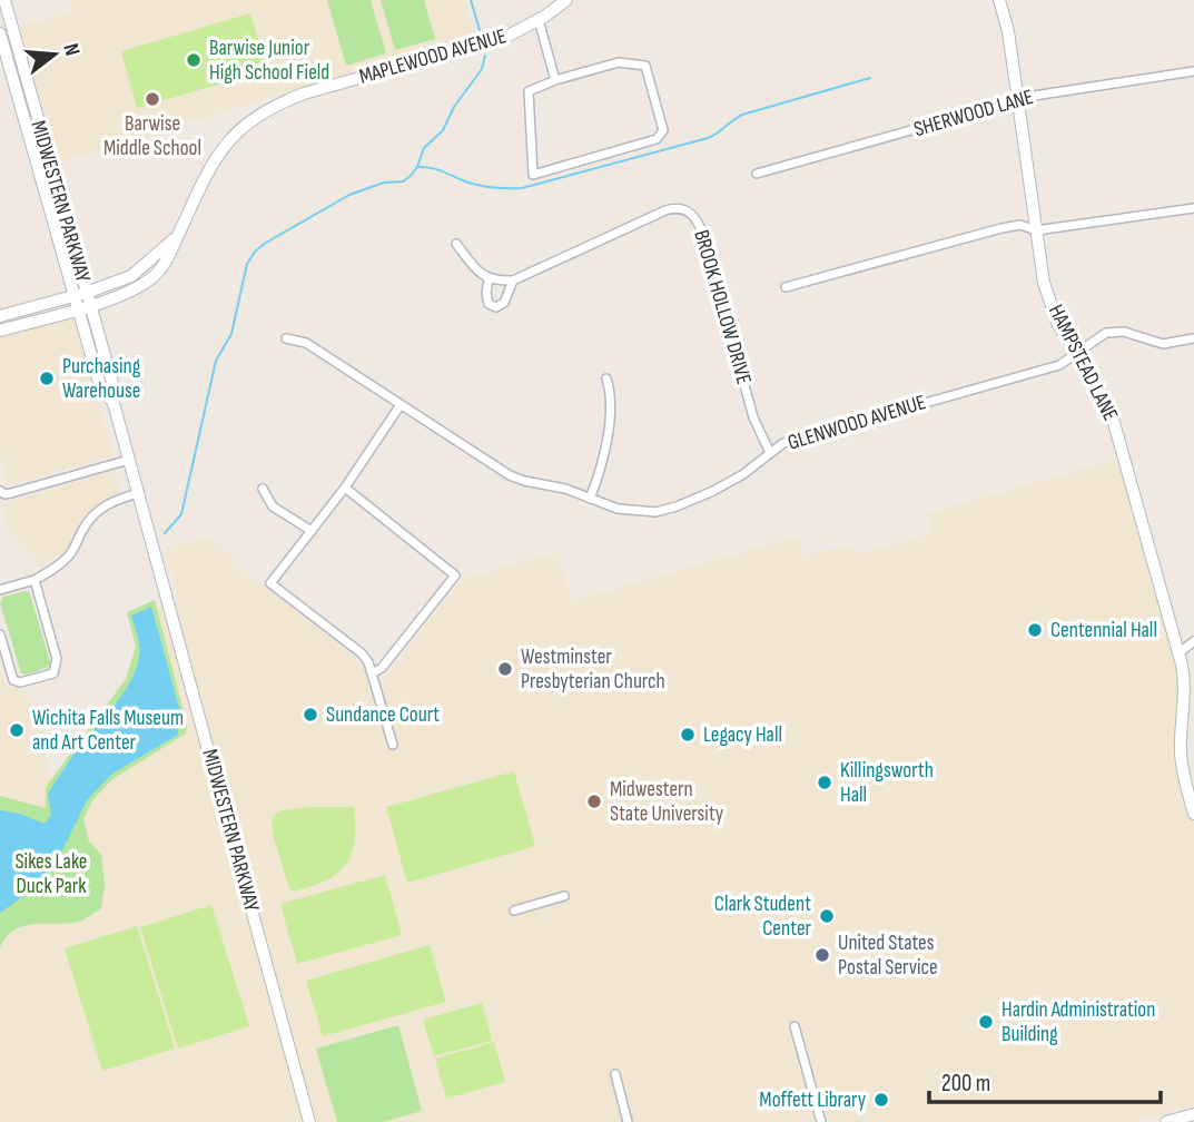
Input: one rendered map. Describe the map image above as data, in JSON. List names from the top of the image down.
{
  "streets": {
    "street": [
      "MAPLEWOOD AVENUE",
      "SHERWOOD LANE",
      "MIDWESTERN PARKWAY",
      "BROOK HOLLOW DRIVE",
      "HAMPSTEAD LANE",
      "GLENWOOD AVENUE"
    ]
  },
  "crossings": [
    ["MAPLEWOOD AVENUE", "MIDWESTERN PARKWAY"],
    ["SHERWOOD LANE", "HAMPSTEAD LANE"],
    ["BROOK HOLLOW DRIVE", "GLENWOOD AVENUE"],
    ["HAMPSTEAD LANE", "GLENWOOD AVENUE"]
  ],
  "parks": ["Sikes Lake Duck Park"],
  "places": [
    "Barwise Junior High School Field",
    "Barwise Middle School",
    "Purchasing Warehouse",
    "Centennial Hall",
    "Westminster Presbyterian Church",
    "Sundance Court",
    "Wichita Falls Museum and Art Center",
    "Legacy Hall",
    "Killingsworth Hall",
    "Midwestern State University",
    "Clark Student Center",
    "United States Postal Service",
    "Hardin Administration Building",
    "Moffett Library"
  ],
  "scale_bar": "200 m",
  "north": "right"
}
